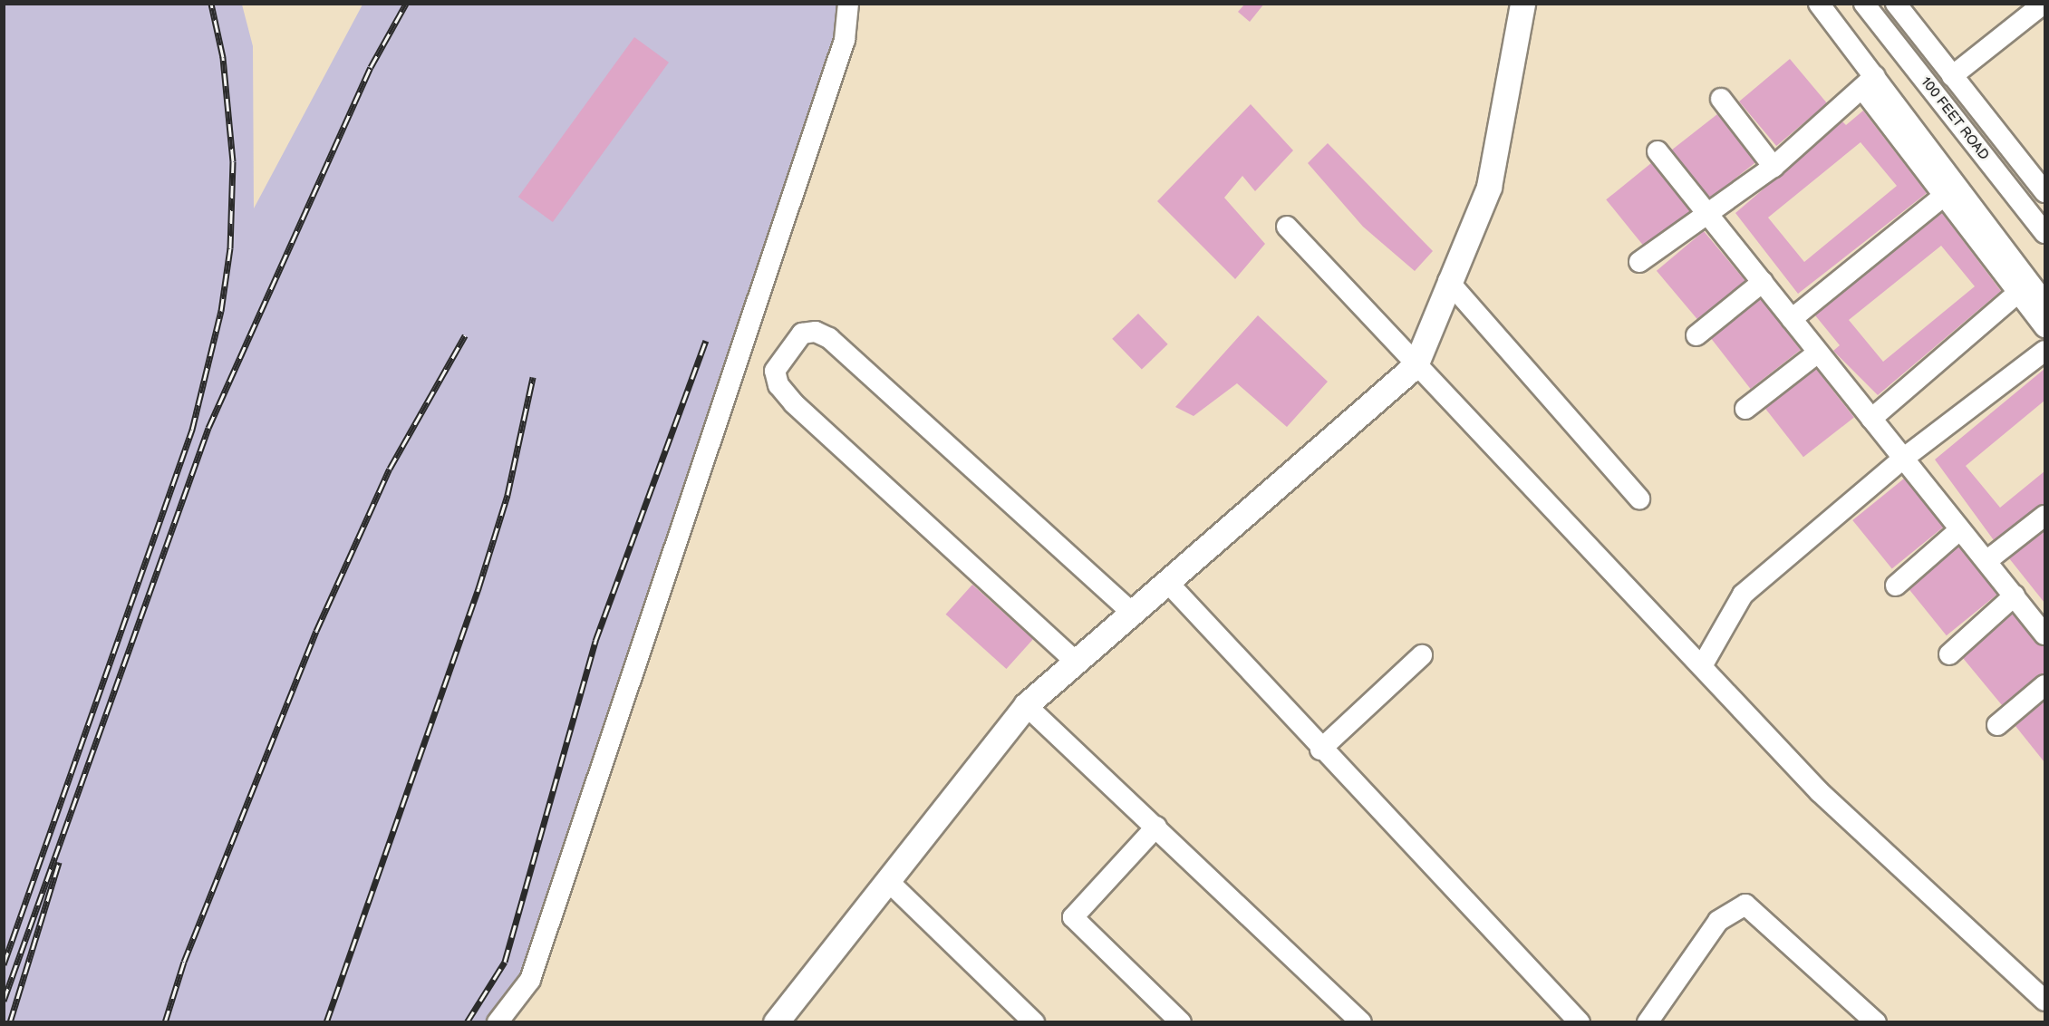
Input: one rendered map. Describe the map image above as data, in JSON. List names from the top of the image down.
{
  "streets": {
    "street": ["100 FEET ROAD"]
  }
}
